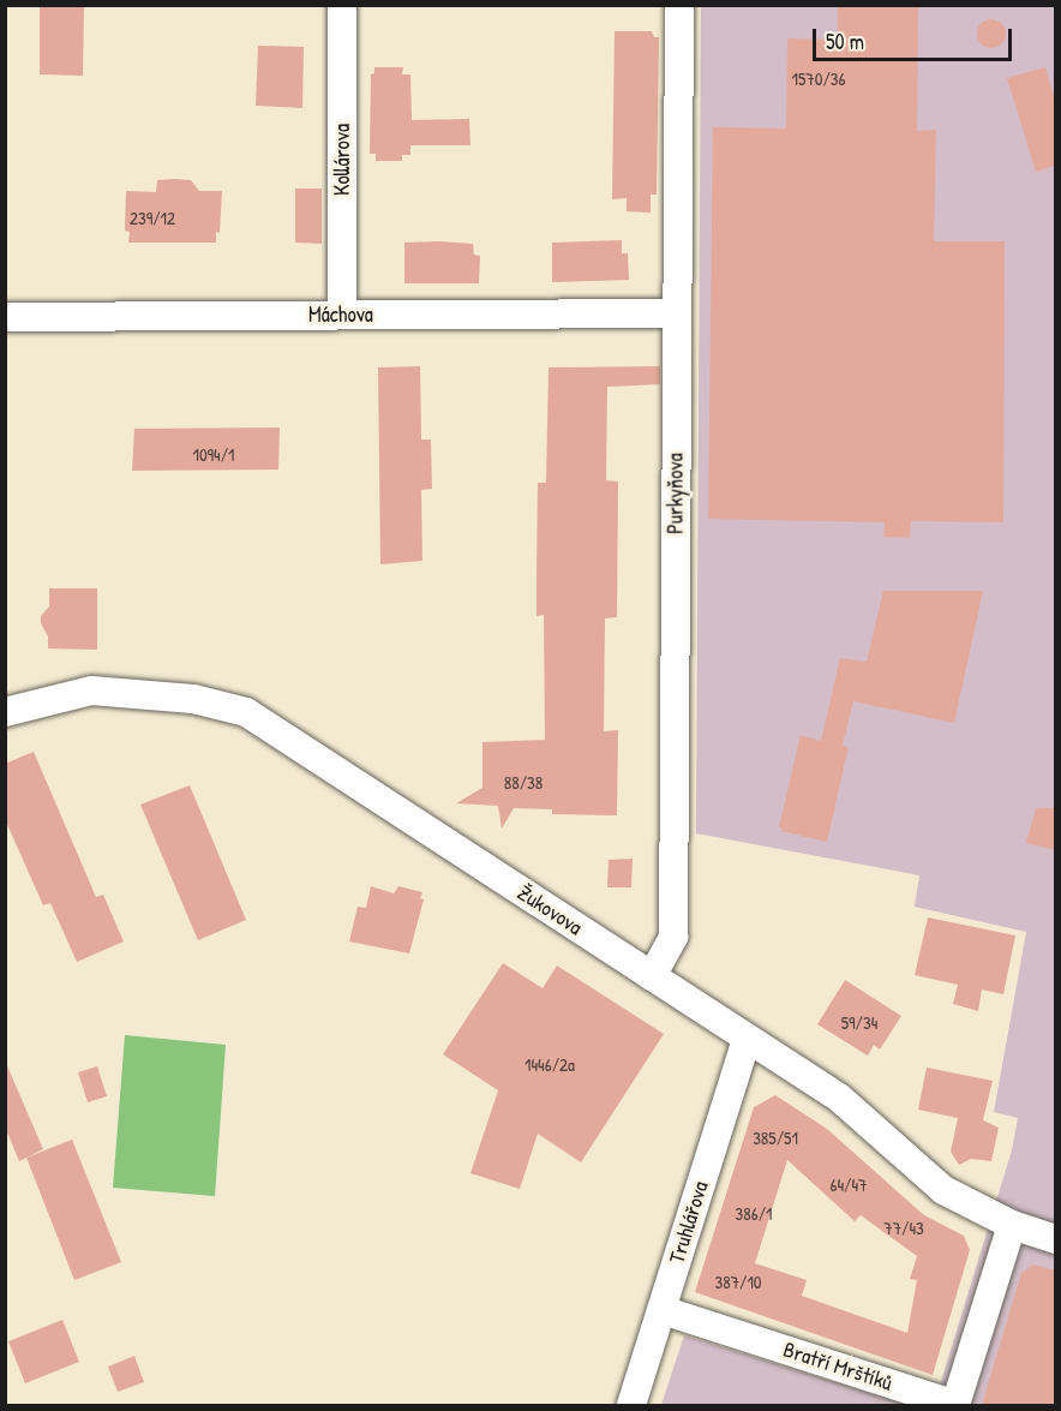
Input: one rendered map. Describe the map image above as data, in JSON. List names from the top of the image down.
{
  "streets": {
    "street": [
      "Kollárova",
      "Máchova",
      "Purkyňova",
      "Žukovova",
      "Truhlářova",
      "Bratří Mrštíků"
    ]
  },
  "crossings": [
    ["Kollárova", "Máchova"],
    ["Máchova", "Purkyňova"],
    ["Purkyňova", "Žukovova"],
    ["Žukovova", "Truhlářova"],
    ["Žukovova", "Bratří Mrštíků"],
    ["Truhlářova", "Bratří Mrštíků"]
  ],
  "house_numbers": [
    "1570/36",
    "239/12",
    "1094/1",
    "88/38",
    "59/34",
    "1446/2a",
    "385/51",
    "64/47",
    "386/1",
    "77/43",
    "387/10"
  ],
  "scale_bar": "50 m"
}
